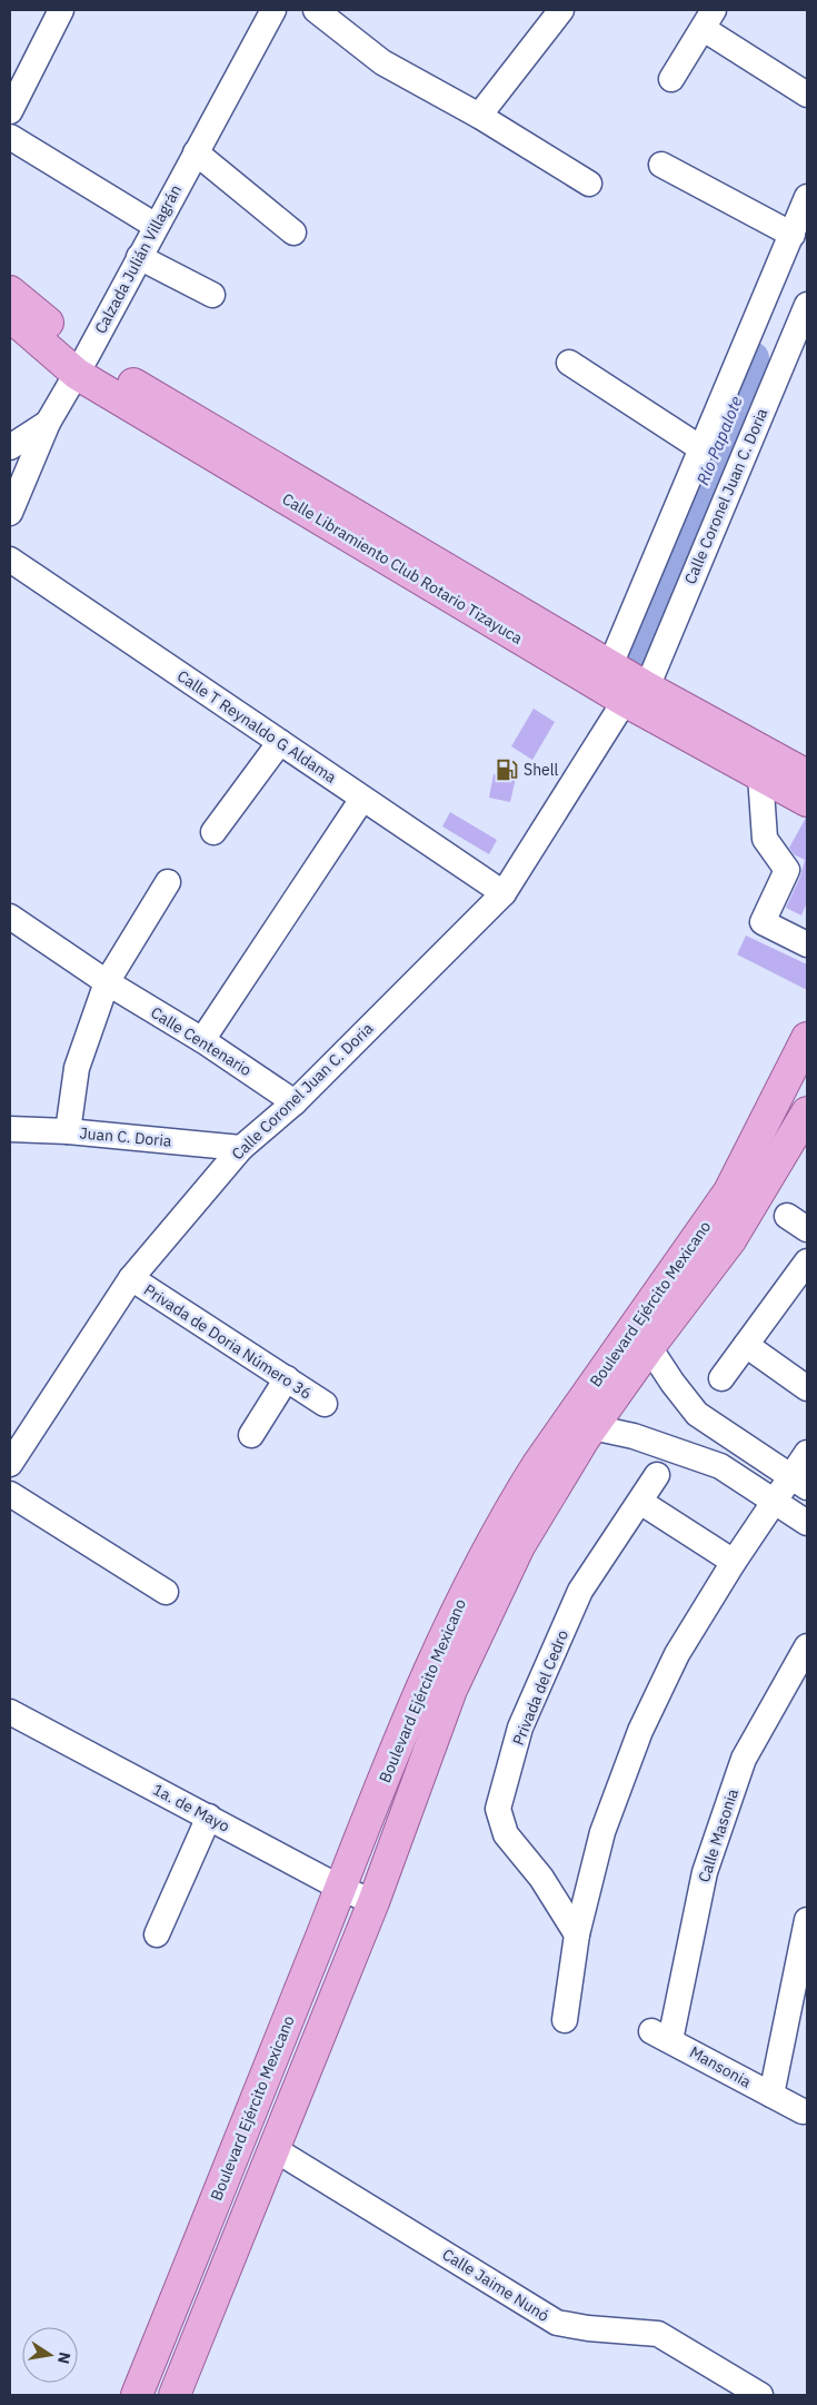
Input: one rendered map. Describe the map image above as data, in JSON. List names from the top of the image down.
{
  "streets": {
    "main road": ["Calle Libramiento Club Rotario Tizayuca", "Boulevard Ejército Mexicano"],
    "street": [
      "Calzada Julián Villagrán",
      "Calle Coronel Juan C. Doria",
      "Calle T Reynaldo G Aldama",
      "Calle Centenario",
      "Juan C. Doria",
      "Privada de Doria Número 36",
      "Privada del Cedro",
      "1a. de Mayo",
      "Calle Masonia",
      "Mansonia",
      "Calle Jaime Nunó"
    ]
  },
  "crossings": [
    ["Calzada Julián Villagrán", "Calle Libramiento Club Rotario Tizayuca"],
    ["Calle Coronel Juan C. Doria", "Calle Libramiento Club Rotario Tizayuca"],
    ["Calle Coronel Juan C. Doria", "Calle T Reynaldo G Aldama"],
    ["Calle Coronel Juan C. Doria", "Calle Centenario"],
    ["Calle Coronel Juan C. Doria", "Juan C. Doria"],
    ["Calle Coronel Juan C. Doria", "Privada de Doria Número 36"],
    ["Boulevard Ejército Mexicano", "1a. de Mayo"],
    ["Boulevard Ejército Mexicano", "Calle Jaime Nunó"],
    ["Calle Masonia", "Mansonia"]
  ],
  "water": ["Río Papalote"],
  "places": {
    "fuel station": ["Shell"]
  },
  "north": "right"
}
